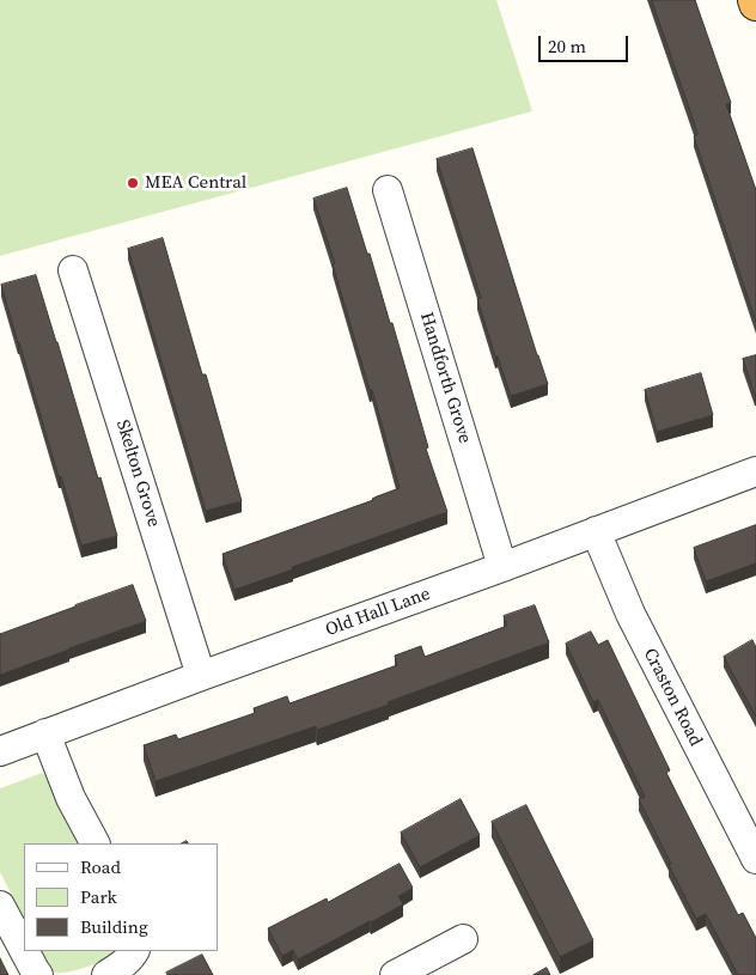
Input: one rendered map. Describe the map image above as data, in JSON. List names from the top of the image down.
{
  "streets": {
    "street": [
      "Handforth Grove",
      "Skelton Grove",
      "Old Hall Lane",
      "Craston Road"
    ]
  },
  "crossings": [
    ["Handforth Grove", "Old Hall Lane"],
    ["Skelton Grove", "Old Hall Lane"],
    ["Old Hall Lane", "Craston Road"]
  ],
  "places": ["MEA Central"],
  "legend": ["Road", "Park", "Building"],
  "scale_bar": "20 m"
}
